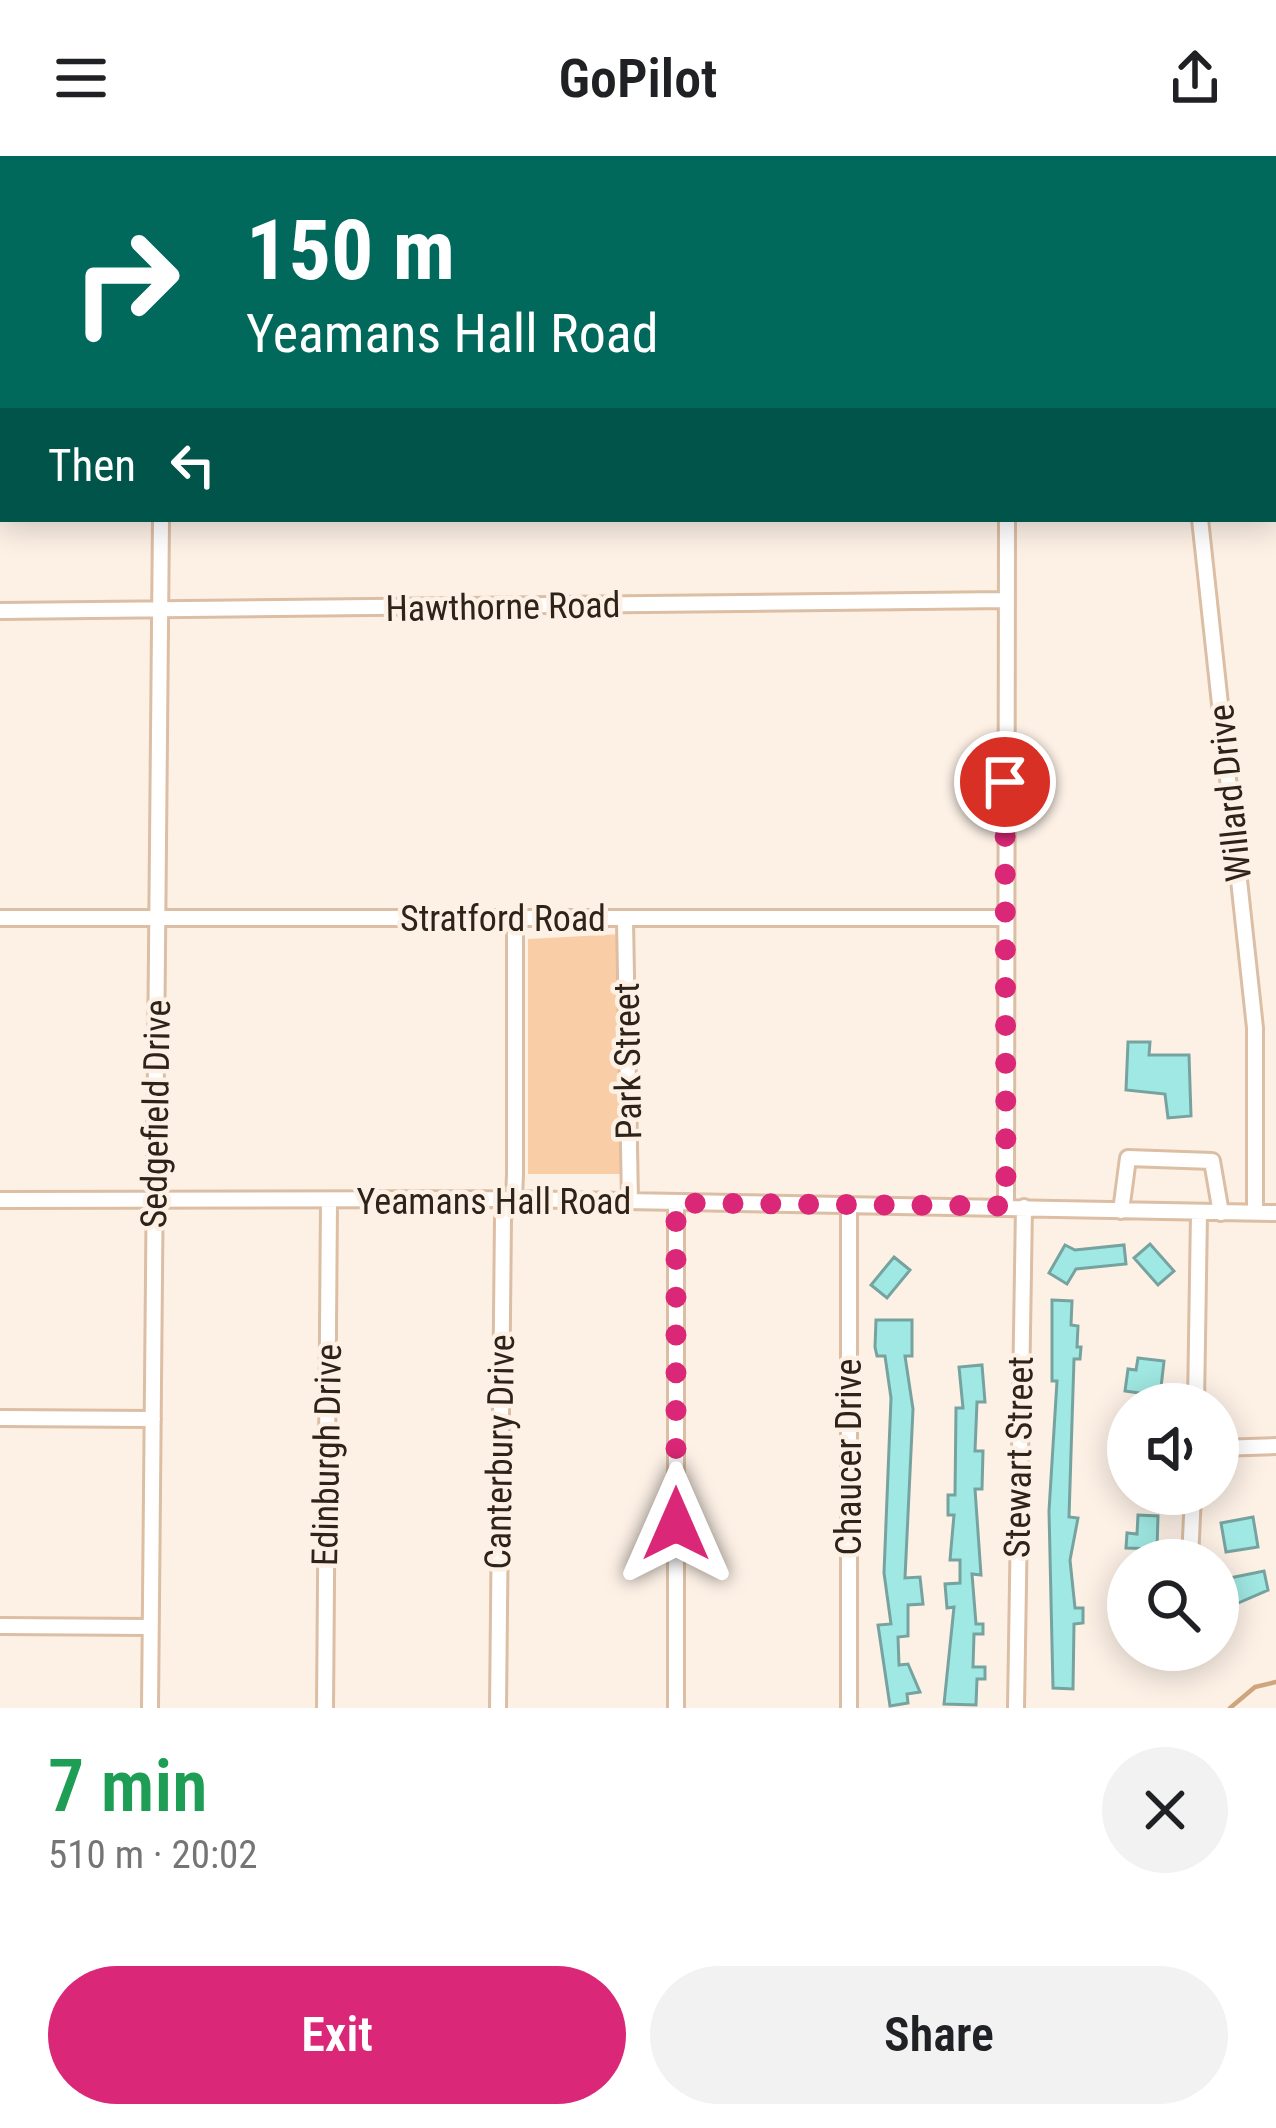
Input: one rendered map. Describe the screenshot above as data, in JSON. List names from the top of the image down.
{
  "streets": {
    "street": [
      "Hawthorne Road",
      "Willard Drive",
      "Stratford Road",
      "Park Street",
      "Sedgefield Drive",
      "Yeamans Hall Road",
      "Canterbury Drive",
      "Edinburgh Drive",
      "Chaucer Drive",
      "Stewart Street"
    ]
  },
  "crossings": [
    ["Hawthorne Road", "Sedgefield Drive"],
    ["Willard Drive", "Yeamans Hall Road"],
    ["Stratford Road", "Park Street"],
    ["Stratford Road", "Sedgefield Drive"],
    ["Park Street", "Yeamans Hall Road"],
    ["Sedgefield Drive", "Yeamans Hall Road"],
    ["Yeamans Hall Road", "Canterbury Drive"],
    ["Yeamans Hall Road", "Edinburgh Drive"],
    ["Yeamans Hall Road", "Chaucer Drive"],
    ["Yeamans Hall Road", "Stewart Street"]
  ],
  "page": {
    "header": "GoPilot",
    "turn": ["150 m", "Yeamans Hall Road"],
    "then": "Then",
    "heading": ["7 min", "510 m · 20:02"],
    "buttons": ["Exit", "Share"]
  }
}
